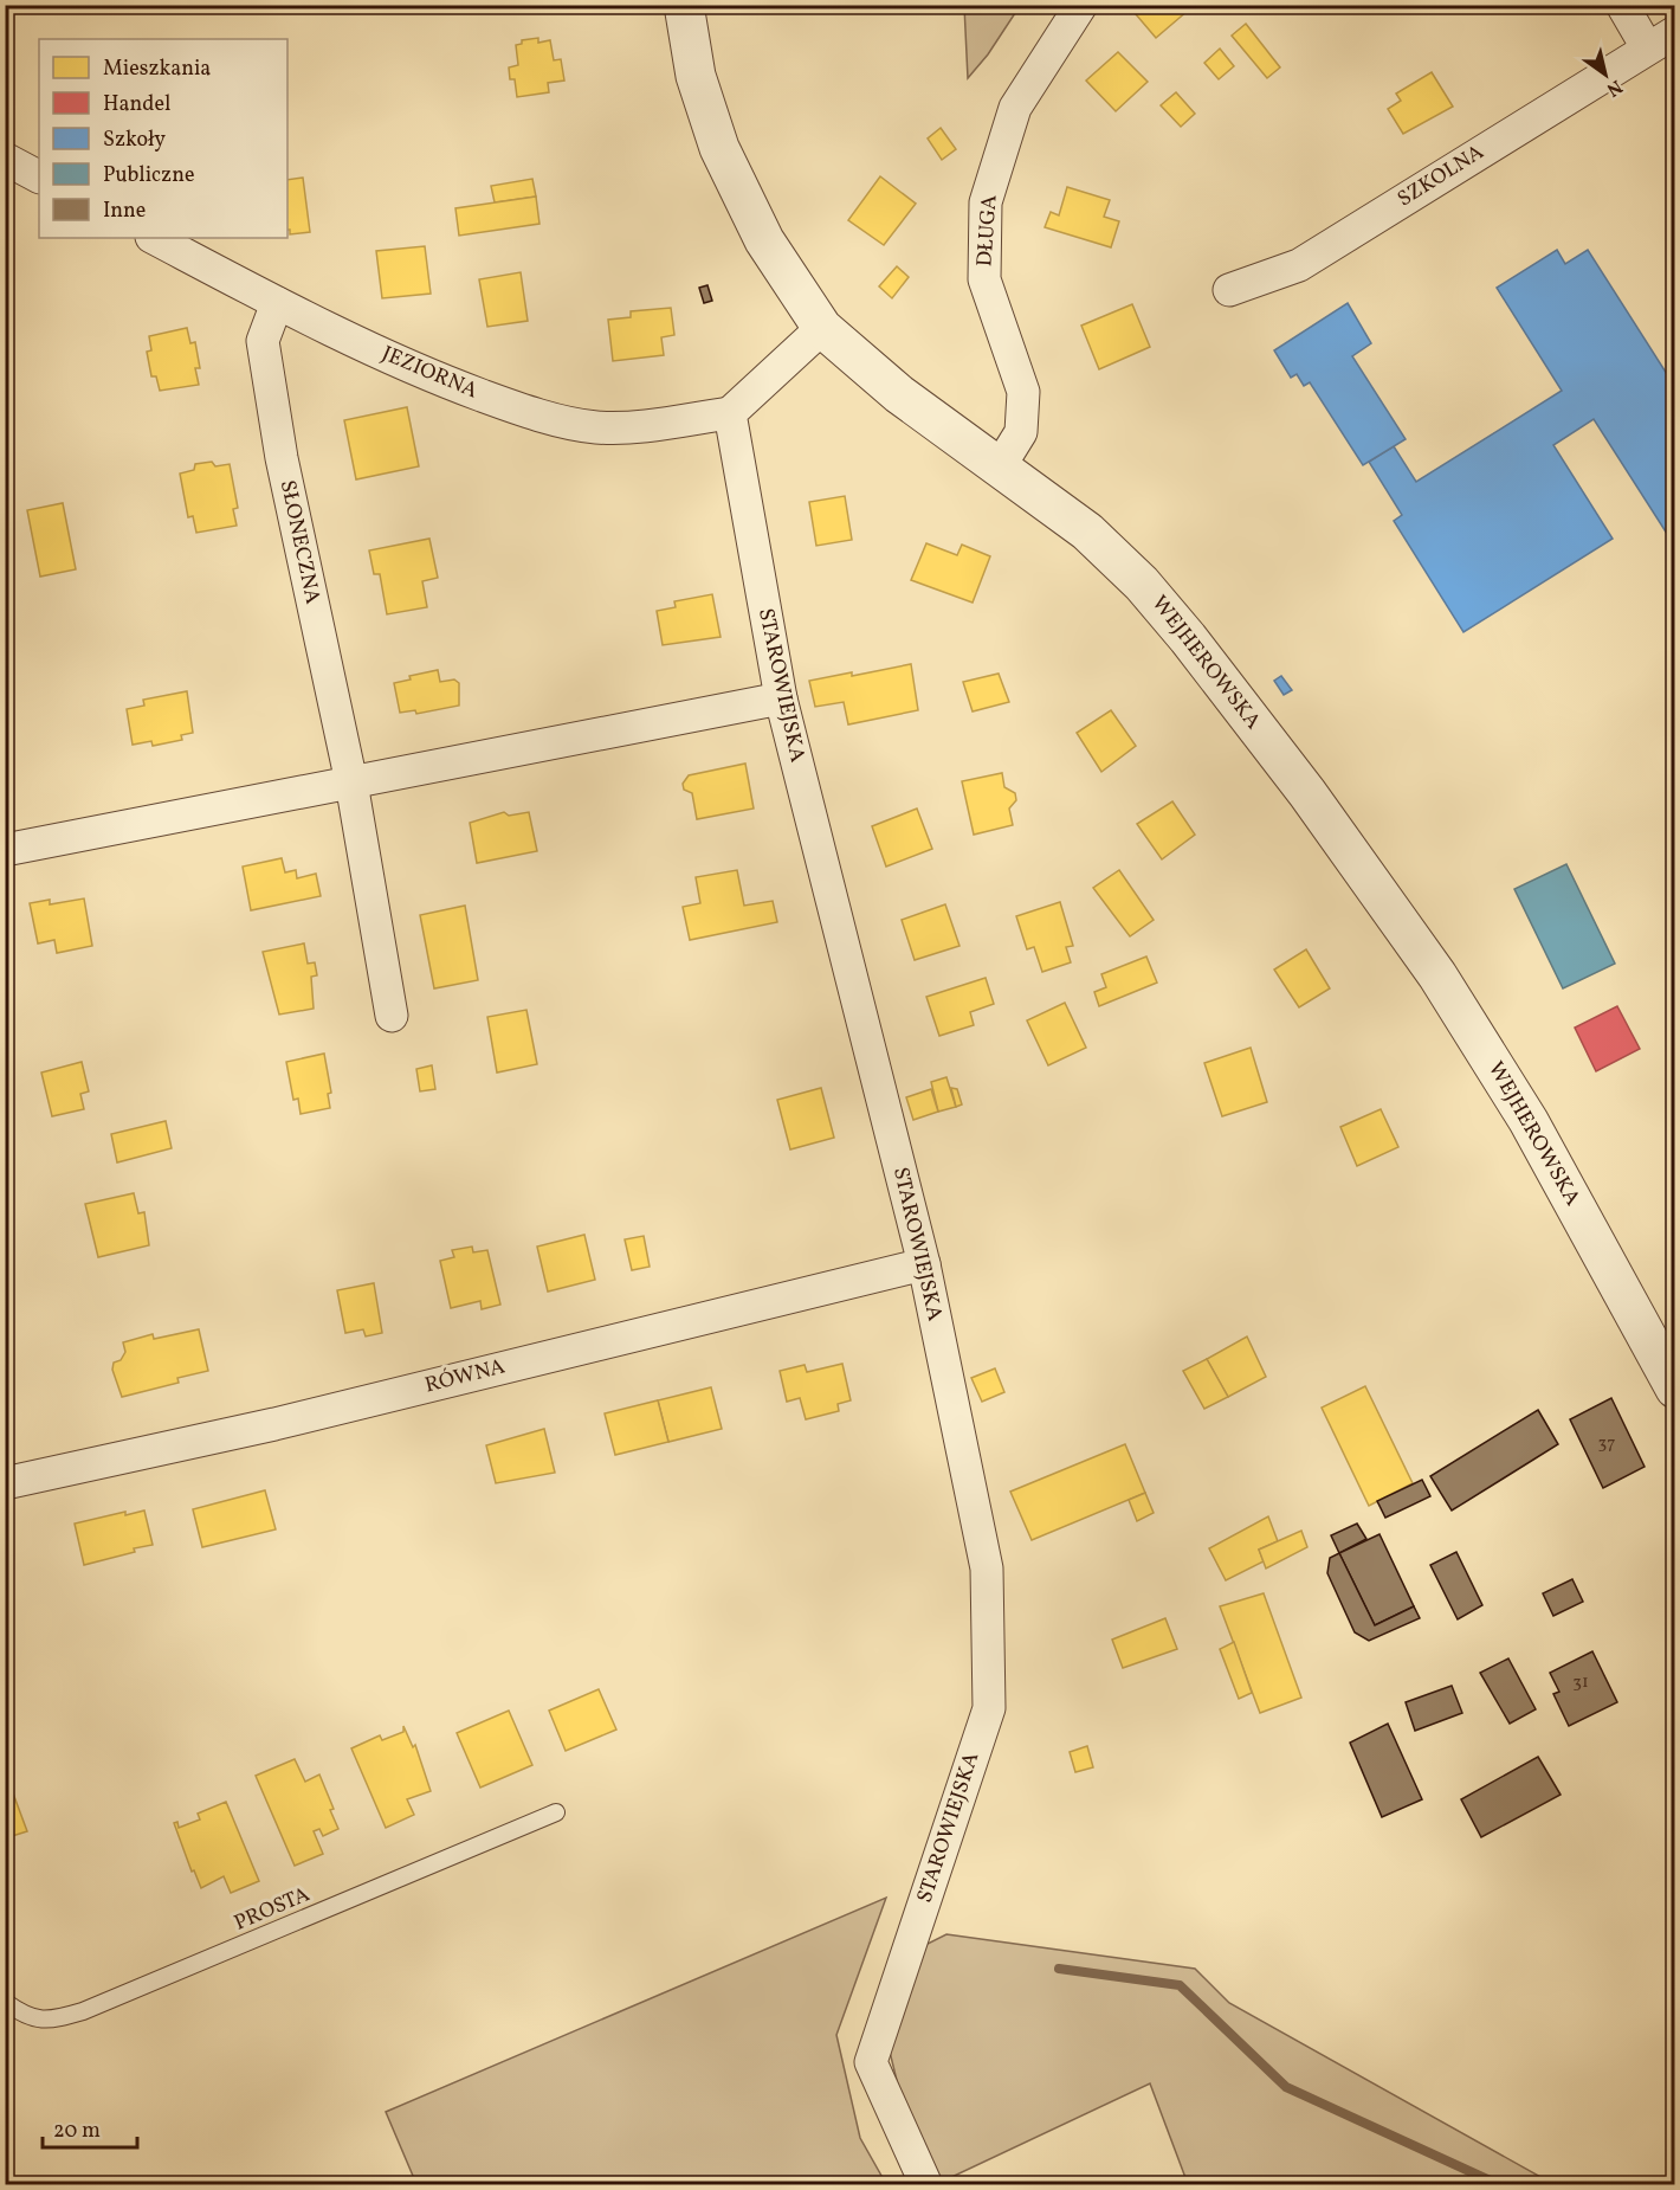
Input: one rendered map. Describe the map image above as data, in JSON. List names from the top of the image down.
{
  "streets": {
    "street": [
      "SZKOLNA",
      "DŁUGA",
      "JEZIORNA",
      "SŁONECZNA",
      "WEJHEROWSKA",
      "STAROWIEJSKA",
      "RÓWNA"
    ],
    "lane": ["PROSTA"]
  },
  "crossings": [
    ["DŁUGA", "WEJHEROWSKA"],
    ["JEZIORNA", "SŁONECZNA"],
    ["JEZIORNA", "STAROWIEJSKA"],
    ["STAROWIEJSKA", "RÓWNA"]
  ],
  "house_numbers": ["37", "31"],
  "legend": [
    "Mieszkania",
    "Handel",
    "Szkoły",
    "Publiczne",
    "Inne"
  ],
  "scale_bar": "20 m",
  "north": "bottom right"
}
